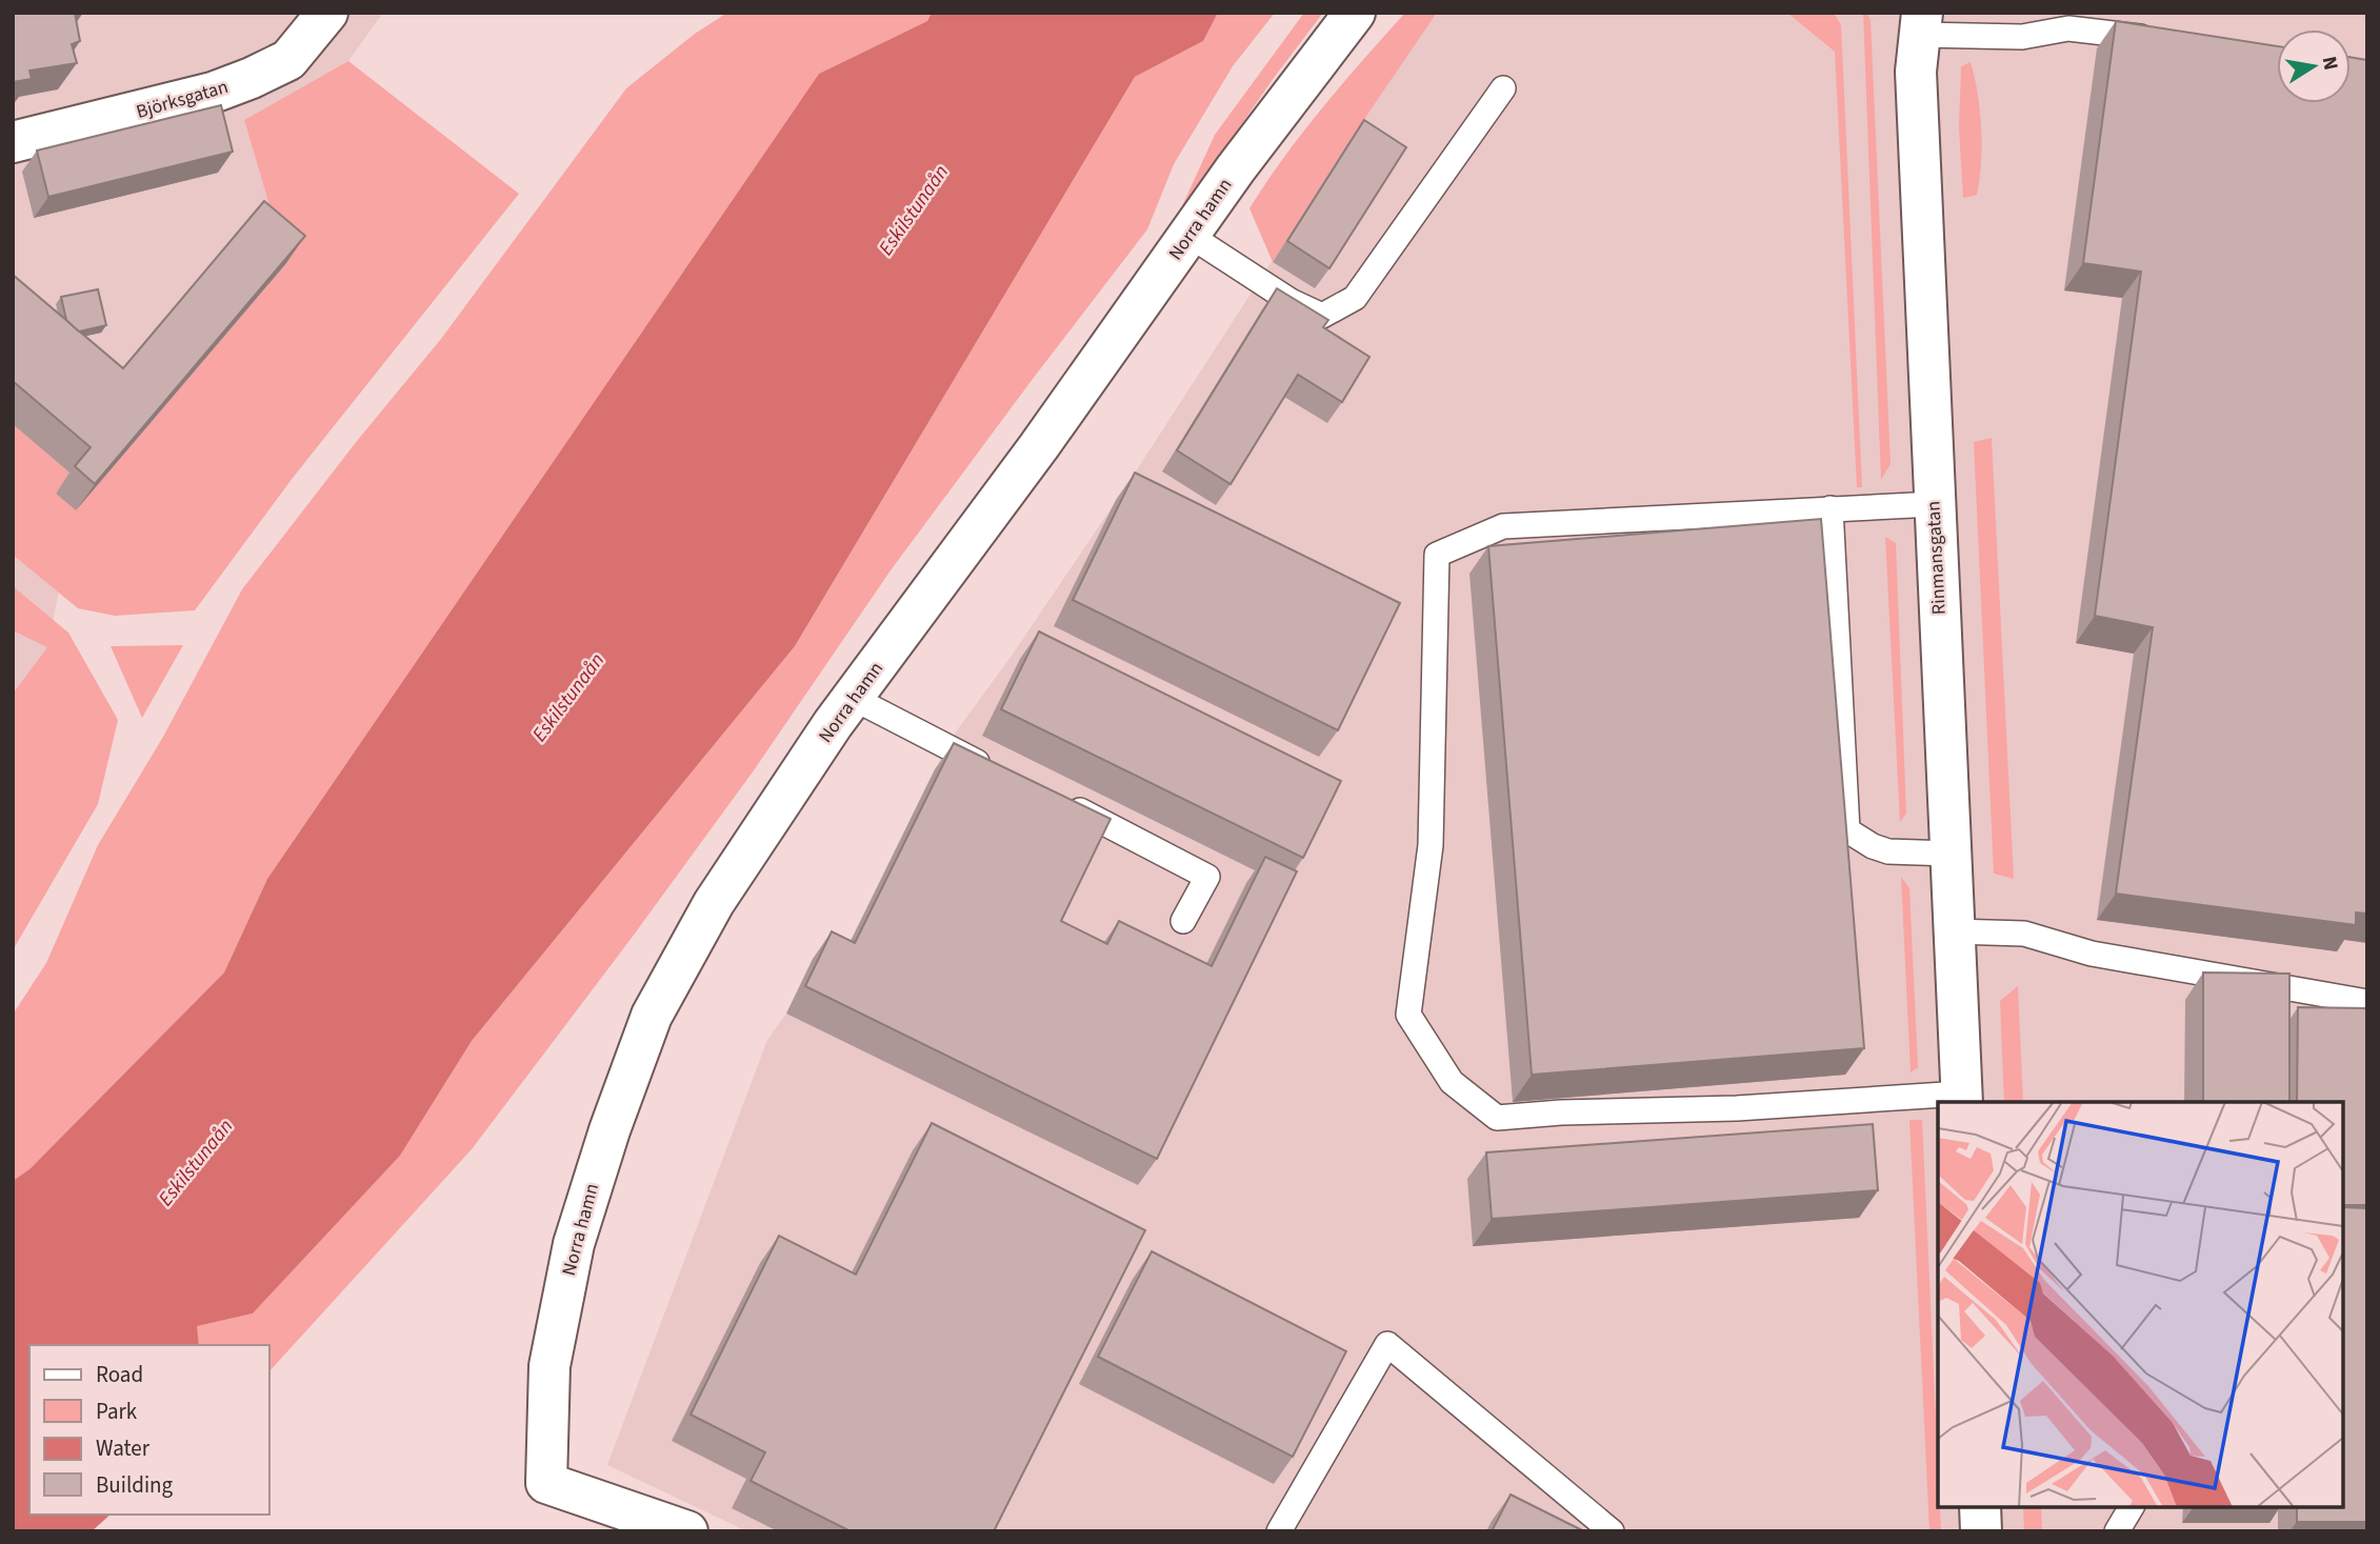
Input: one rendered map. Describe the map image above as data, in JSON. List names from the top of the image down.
{
  "streets": {
    "street": ["Björksgatan", "Norra hamn", "Rinmansgatan"]
  },
  "water": ["Eskilstunaån"],
  "legend": [
    "Road",
    "Park",
    "Water",
    "Building"
  ],
  "north": "right"
}
